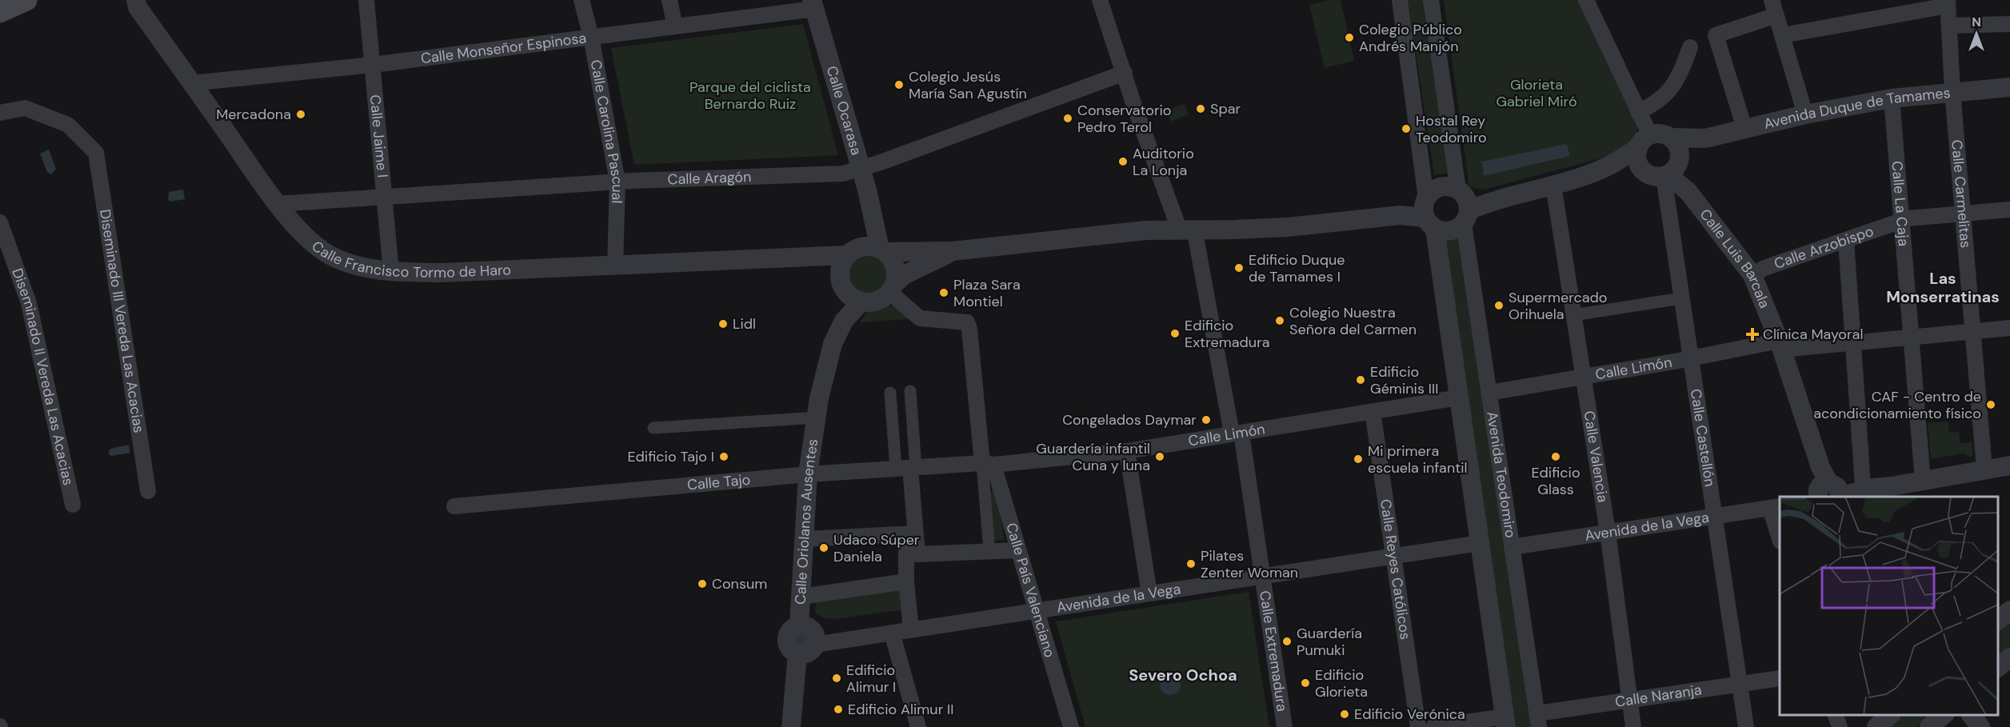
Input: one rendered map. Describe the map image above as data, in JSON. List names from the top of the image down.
{
  "streets": {
    "street": [
      "Calle Monseñor Espinosa",
      "Avenida Duque de Tamames",
      "Calle Ocarasa",
      "Calle Carolina Pascual",
      "Calle Jaime I",
      "Calle Aragón",
      "Calle Carmelitas",
      "Calle La Caja",
      "Calle Arzobispo",
      "Calle Francisco Tormo de Haro",
      "Calle Luis Barcala",
      "Diseminado III Vereda Las Acacias",
      "Calle Limón",
      "Diseminado II Vereda Las Acacias",
      "Calle Castellón",
      "Calle Valencia",
      "Avenida Teodomiro",
      "Calle Tajo",
      "Calle Oriolanos Ausentes",
      "Avenida de la Vega",
      "Calle Reyes Católicos",
      "Calle País Valenciano",
      "Calle Extremadura",
      "Calle Naranja"
    ]
  },
  "crossings": [
    ["Calle Monseñor Espinosa", "Calle Ocarasa"],
    ["Calle Monseñor Espinosa", "Calle Carolina Pascual"],
    ["Calle Monseñor Espinosa", "Calle Jaime I"],
    ["Calle Monseñor Espinosa", "Calle Francisco Tormo de Haro"],
    ["Avenida Duque de Tamames", "Calle Carmelitas"],
    ["Avenida Duque de Tamames", "Calle La Caja"],
    ["Avenida Duque de Tamames", "Calle Luis Barcala"],
    ["Avenida Duque de Tamames", "Calle Castellón"],
    ["Calle Ocarasa", "Calle Aragón"],
    ["Calle Ocarasa", "Calle Francisco Tormo de Haro"],
    ["Calle Ocarasa", "Calle Oriolanos Ausentes"],
    ["Calle Ocarasa", "Calle País Valenciano"],
    ["Calle Carolina Pascual", "Calle Aragón"],
    ["Calle Carolina Pascual", "Calle Francisco Tormo de Haro"],
    ["Calle Jaime I", "Calle Aragón"],
    ["Calle Jaime I", "Calle Francisco Tormo de Haro"],
    ["Calle Aragón", "Calle Francisco Tormo de Haro"],
    ["Calle Aragón", "Calle Extremadura"],
    ["Calle Carmelitas", "Calle Arzobispo"],
    ["Calle Carmelitas", "Calle Limón"],
    ["Calle La Caja", "Calle Arzobispo"],
    ["Calle La Caja", "Calle Limón"],
    ["Calle Arzobispo", "Calle Luis Barcala"],
    ["Calle Francisco Tormo de Haro", "Calle Oriolanos Ausentes"],
    ["Calle Francisco Tormo de Haro", "Calle País Valenciano"],
    ["Calle Luis Barcala", "Calle Limón"],
    ["Calle Luis Barcala", "Calle Castellón"],
    ["Calle Limón", "Calle Castellón"],
    ["Calle Limón", "Calle Valencia"],
    ["Calle Limón", "Avenida Teodomiro"],
    ["Calle Limón", "Calle Tajo"],
    ["Calle Limón", "Calle Reyes Católicos"],
    ["Calle Limón", "Calle País Valenciano"],
    ["Calle Limón", "Calle Extremadura"],
    ["Calle Castellón", "Avenida de la Vega"],
    ["Calle Castellón", "Calle Naranja"],
    ["Calle Valencia", "Avenida de la Vega"],
    ["Calle Valencia", "Calle Naranja"],
    ["Avenida Teodomiro", "Avenida de la Vega"],
    ["Avenida Teodomiro", "Calle Naranja"],
    ["Calle Tajo", "Calle Oriolanos Ausentes"],
    ["Calle Tajo", "Calle País Valenciano"],
    ["Calle Oriolanos Ausentes", "Avenida de la Vega"],
    ["Calle Oriolanos Ausentes", "Calle País Valenciano"],
    ["Avenida de la Vega", "Calle Reyes Católicos"],
    ["Avenida de la Vega", "Calle País Valenciano"],
    ["Avenida de la Vega", "Calle Extremadura"]
  ],
  "districts": ["Las Monserratinas", "Severo Ochoa"],
  "parks": ["Glorieta Gabriel Miró", "Parque del ciclista Bernardo Ruiz"],
  "places": {
    "other": [
      "Colegio Público Andrés Manjón",
      "Colegio Jesús María San Agustín",
      "Spar",
      "Mercadona",
      "Conservatorio Pedro Terol",
      "Hostal Rey Teodomiro",
      "Auditorio La Lonja",
      "Edificio Duque de Tamames I",
      "Plaza Sara Montiel",
      "Supermercado Orihuela",
      "Colegio Nuestra Señora del Carmen",
      "Lidl",
      "Edificio Extremadura",
      "Edificio Géminis III",
      "CAF - Centro de acondicionamiento físico",
      "Congelados Daymar",
      "Edificio Tajo I",
      "Guardería infantil Cuna y luna",
      "Edificio Glass",
      "Mi primera escuela infantil",
      "Udaco Súper Daniela",
      "Pilates Zenter Woman",
      "Consum",
      "Guardería Pumuki",
      "Edificio Alimur I",
      "Edificio Glorieta",
      "Edificio Alimur II",
      "Edificio Verónica"
    ],
    "health": ["Clínica Mayoral"]
  },
  "north": "top"
}
